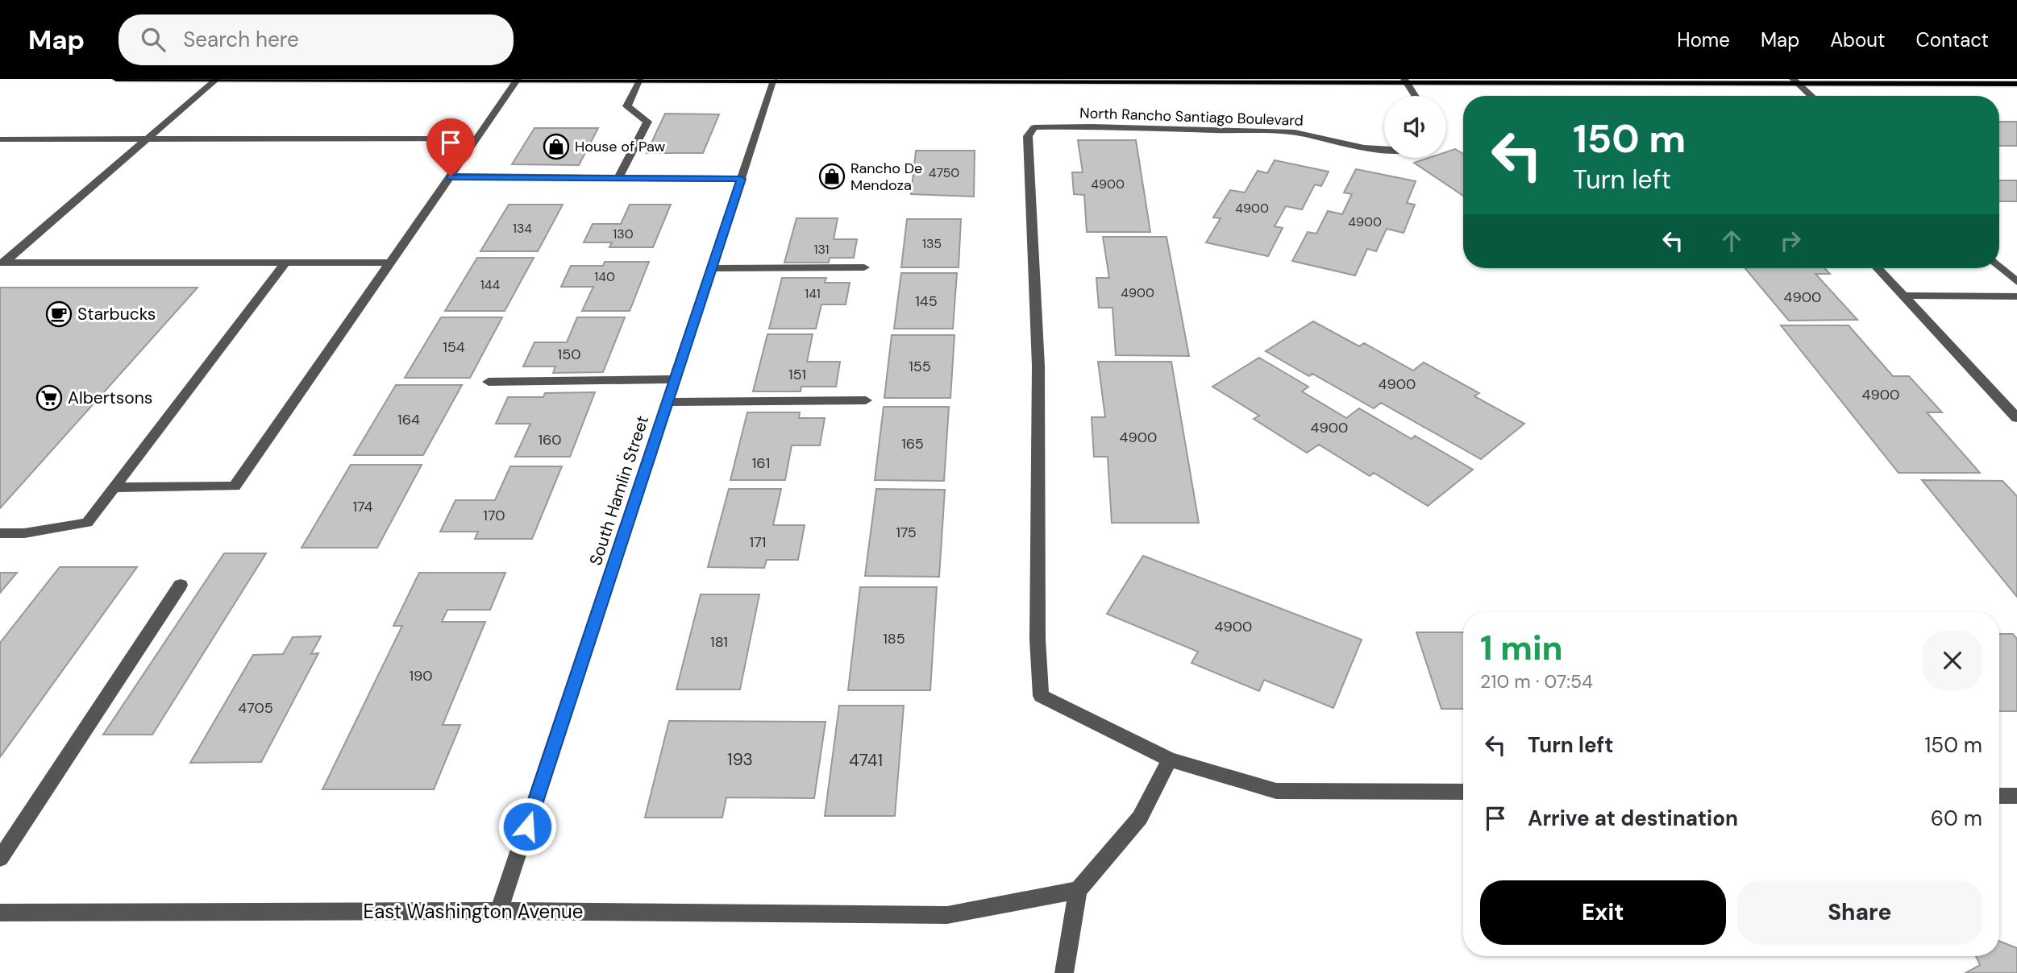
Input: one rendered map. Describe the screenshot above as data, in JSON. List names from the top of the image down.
{
  "streets": {
    "street": ["North Rancho Santiago Boulevard", "South Hamlin Street", "East Washington Avenue"]
  },
  "crossings": [
    ["South Hamlin Street", "East Washington Avenue"]
  ],
  "places": {
    "shop": ["House of Paw", "Rancho De Mendoza"],
    "cafe": ["Starbucks"],
    "supermarket": ["Albertsons"]
  },
  "house_numbers": [
    "4750",
    "4900",
    "4900",
    "4900",
    "134",
    "130",
    "135",
    "131",
    "140",
    "144",
    "4900",
    "141",
    "4900",
    "145",
    "154",
    "150",
    "155",
    "151",
    "4900",
    "4900",
    "164",
    "4900",
    "4900",
    "160",
    "165",
    "161",
    "174",
    "170",
    "175",
    "171",
    "4900",
    "185",
    "181",
    "190",
    "4705",
    "193",
    "4741"
  ],
  "page": {
    "header": "Map",
    "search": "Search here",
    "nav": [
      "Home",
      "Map",
      "About",
      "Contact"
    ],
    "turn": ["150 m", "Turn left"],
    "heading": ["1 min", "210 m · 07:54"],
    "list": [
      {
        "name": "Turn left",
        "value": "150 m"
      },
      {
        "name": "Arrive at destination",
        "value": "60 m"
      }
    ],
    "buttons": ["Exit", "Share"]
  }
}
